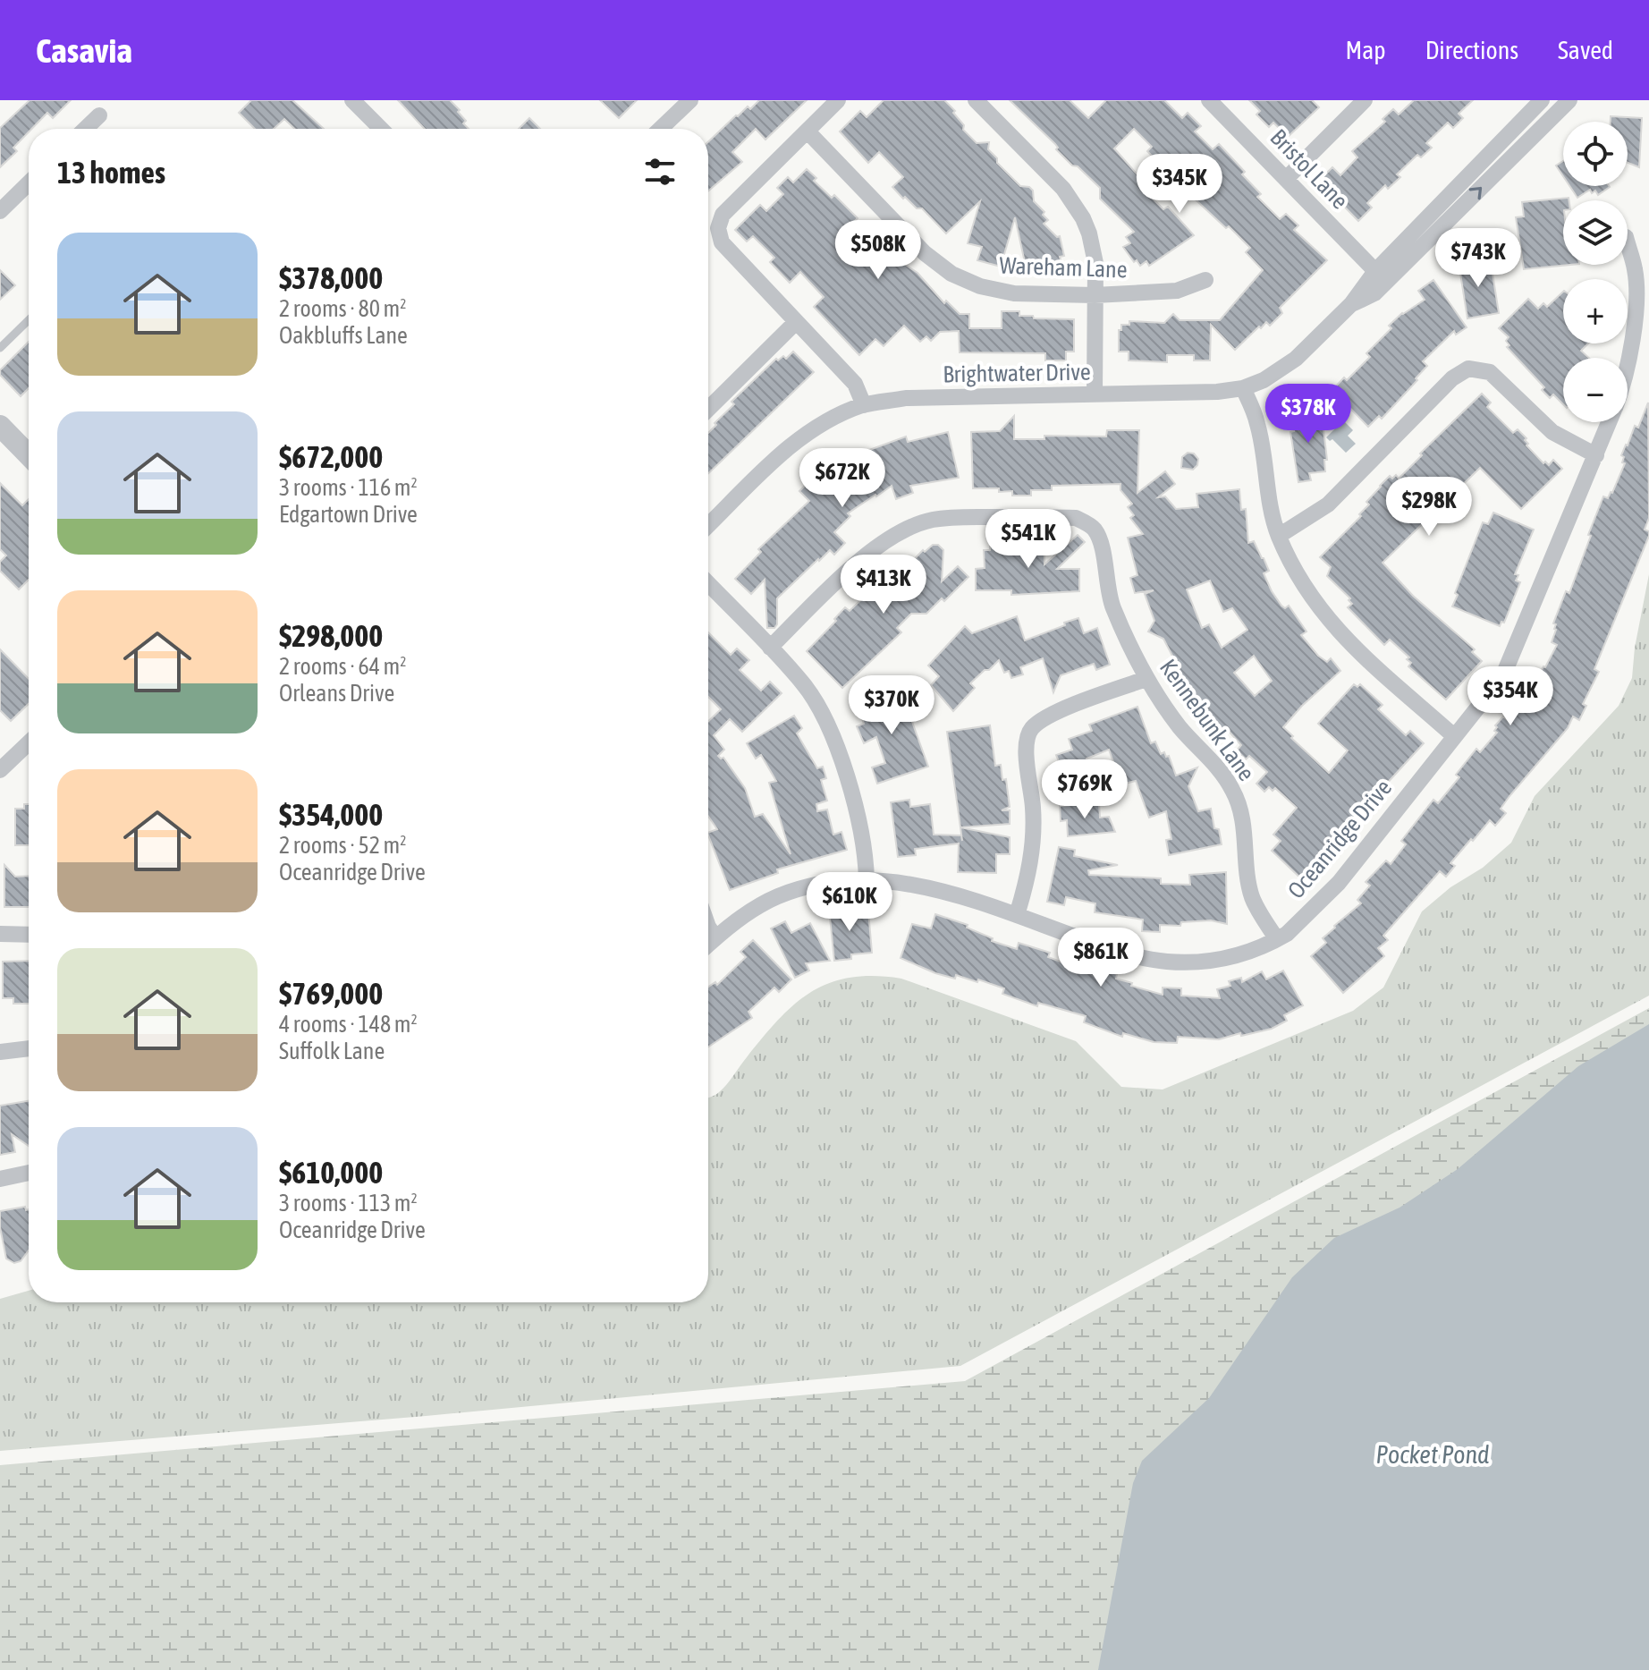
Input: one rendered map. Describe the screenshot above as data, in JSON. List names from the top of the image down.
{
  "streets": {
    "street": [
      "Bristol Lane",
      "Wareham Lane",
      "Brightwater Drive",
      "Kennebunk Lane",
      "Oceanridge Drive"
    ]
  },
  "crossings": [
    ["Bristol Lane", "Brightwater Drive"],
    ["Kennebunk Lane", "Oceanridge Drive"]
  ],
  "water": ["Pocket Pond"],
  "page": {
    "header": "Casavia",
    "nav": ["Map", "Directions", "Saved"],
    "map_buttons": ["+", "−"],
    "heading": "13 homes",
    "price": [
      "$345K",
      "$508K",
      "$743K",
      "$378K",
      "$672K",
      "$298K",
      "$541K",
      "$413K",
      "$354K",
      "$370K",
      "$769K",
      "$610K",
      "$861K"
    ],
    "list": [
      {
        "name": "$378,000",
        "note": "2 rooms · 80 m² · Oakbluffs Lane"
      },
      {
        "name": "$672,000",
        "note": "3 rooms · 116 m² · Edgartown Drive"
      },
      {
        "name": "$298,000",
        "note": "2 rooms · 64 m² · Orleans Drive"
      },
      {
        "name": "$354,000",
        "note": "2 rooms · 52 m² · Oceanridge Drive"
      },
      {
        "name": "$769,000",
        "note": "4 rooms · 148 m² · Suffolk Lane"
      },
      {
        "name": "$610,000",
        "note": "3 rooms · 113 m² · Oceanridge Drive"
      }
    ]
  }
}
